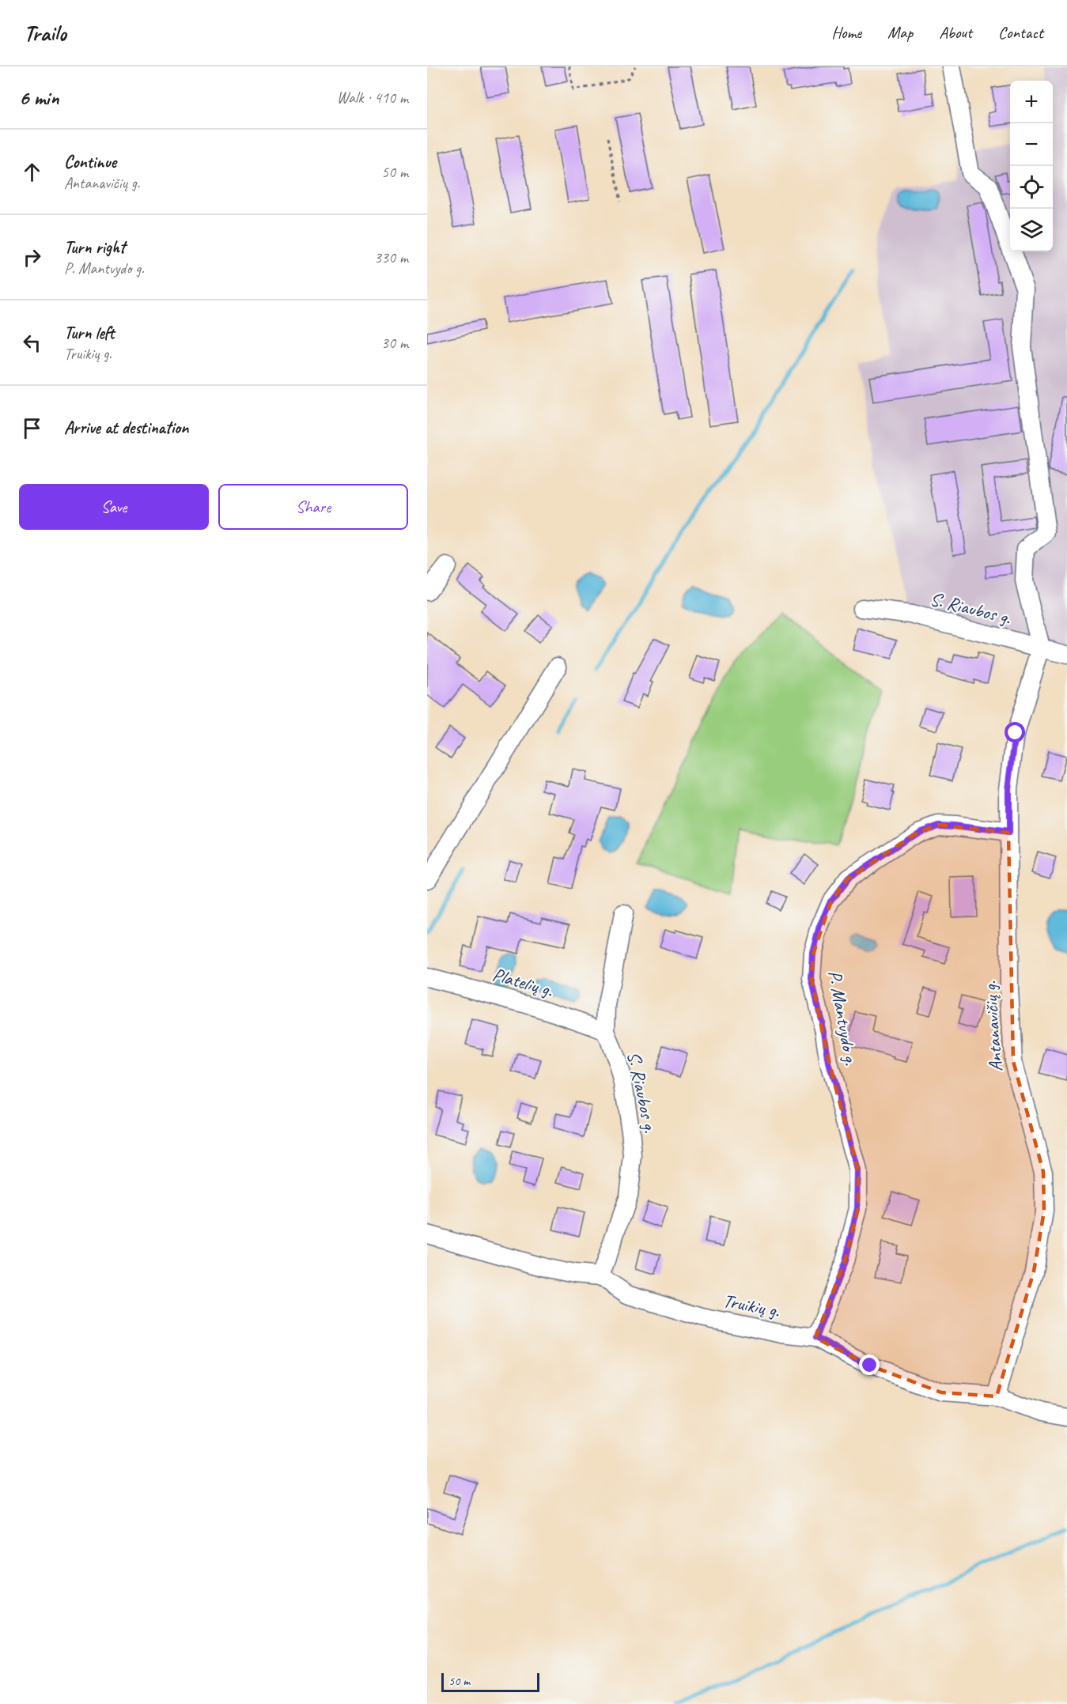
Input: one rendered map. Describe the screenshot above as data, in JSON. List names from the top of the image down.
{
  "streets": {
    "street": [
      "S. Riaubos g.",
      "Platelių g.",
      "P. Mantvydo g.",
      "Antanavičių g.",
      "Truikių g."
    ]
  },
  "crossings": [
    ["S. Riaubos g.", "Platelių g."],
    ["S. Riaubos g.", "Antanavičių g."],
    ["S. Riaubos g.", "Truikių g."],
    ["P. Mantvydo g.", "Antanavičių g."],
    ["P. Mantvydo g.", "Truikių g."],
    ["Antanavičių g.", "Truikių g."]
  ],
  "scale_bar": "50 m",
  "page": {
    "header": "Trailo",
    "nav": [
      "Home",
      "Map",
      "About",
      "Contact"
    ],
    "heading": ["6 min", "Walk · 410 m"],
    "map_buttons": ["+", "−"],
    "list": [
      ["Continue", "Antanavičių g.", "50 m"],
      ["Turn right", "P. Mantvydo g.", "330 m"],
      ["Turn left", "Truikių g.", "30 m"],
      "Arrive at destination"
    ],
    "buttons": ["Save", "Share"],
    "scale": "50 m"
  }
}
